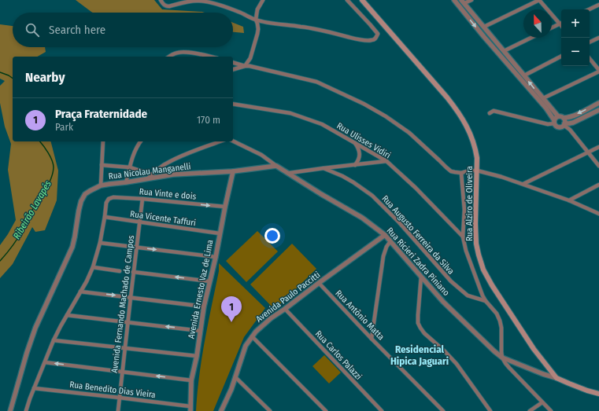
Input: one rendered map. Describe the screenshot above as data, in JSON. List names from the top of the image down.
{
  "streets": {
    "main road": ["Rua Alziro de Oliveira"],
    "street": [
      "Rua Ulisses Vidiri",
      "Rua Nicolau Manganelli",
      "Rua Vinte e dois",
      "Rua Vicente Taffuri",
      "Rua Augusto Ferreira da Silva",
      "Rua Ricieri Zadra Piniano",
      "Avenida Ernesto Vaz de Lima",
      "Avenida Paulo Paccitti",
      "Avenida Fernando Machado de Campos",
      "Rua Antônio Matta",
      "Rua Carlos Palazzi",
      "Rua Benedito Dias Vieira"
    ]
  },
  "crossings": [
    ["Rua Nicolau Manganelli", "Rua Ricieri Zadra Piniano"],
    ["Rua Nicolau Manganelli", "Avenida Ernesto Vaz de Lima"],
    ["Rua Vinte e dois", "Rua Vicente Taffuri"],
    ["Rua Vinte e dois", "Avenida Ernesto Vaz de Lima"],
    ["Rua Vinte e dois", "Avenida Fernando Machado de Campos"],
    ["Rua Alziro de Oliveira", "Rua Ricieri Zadra Piniano"],
    ["Rua Vicente Taffuri", "Avenida Ernesto Vaz de Lima"],
    ["Rua Vicente Taffuri", "Avenida Fernando Machado de Campos"],
    ["Rua Ricieri Zadra Piniano", "Avenida Paulo Paccitti"],
    ["Avenida Ernesto Vaz de Lima", "Rua Benedito Dias Vieira"],
    ["Avenida Paulo Paccitti", "Rua Antônio Matta"],
    ["Avenida Paulo Paccitti", "Rua Carlos Palazzi"],
    ["Avenida Fernando Machado de Campos", "Rua Benedito Dias Vieira"]
  ],
  "one_way": ["Rua Vinte e dois"],
  "districts": ["Residencial Hipica Jaguari"],
  "water": ["Ribeirão Lavapés"],
  "north": "top",
  "page": {
    "map_buttons": ["+", "−"],
    "search": "Search here",
    "heading": "Nearby",
    "list": [
      {
        "mark": "1",
        "name": "Praça Fraternidade",
        "note": "Park",
        "value": "170 m"
      }
    ],
    "pins": "1"
  }
}
